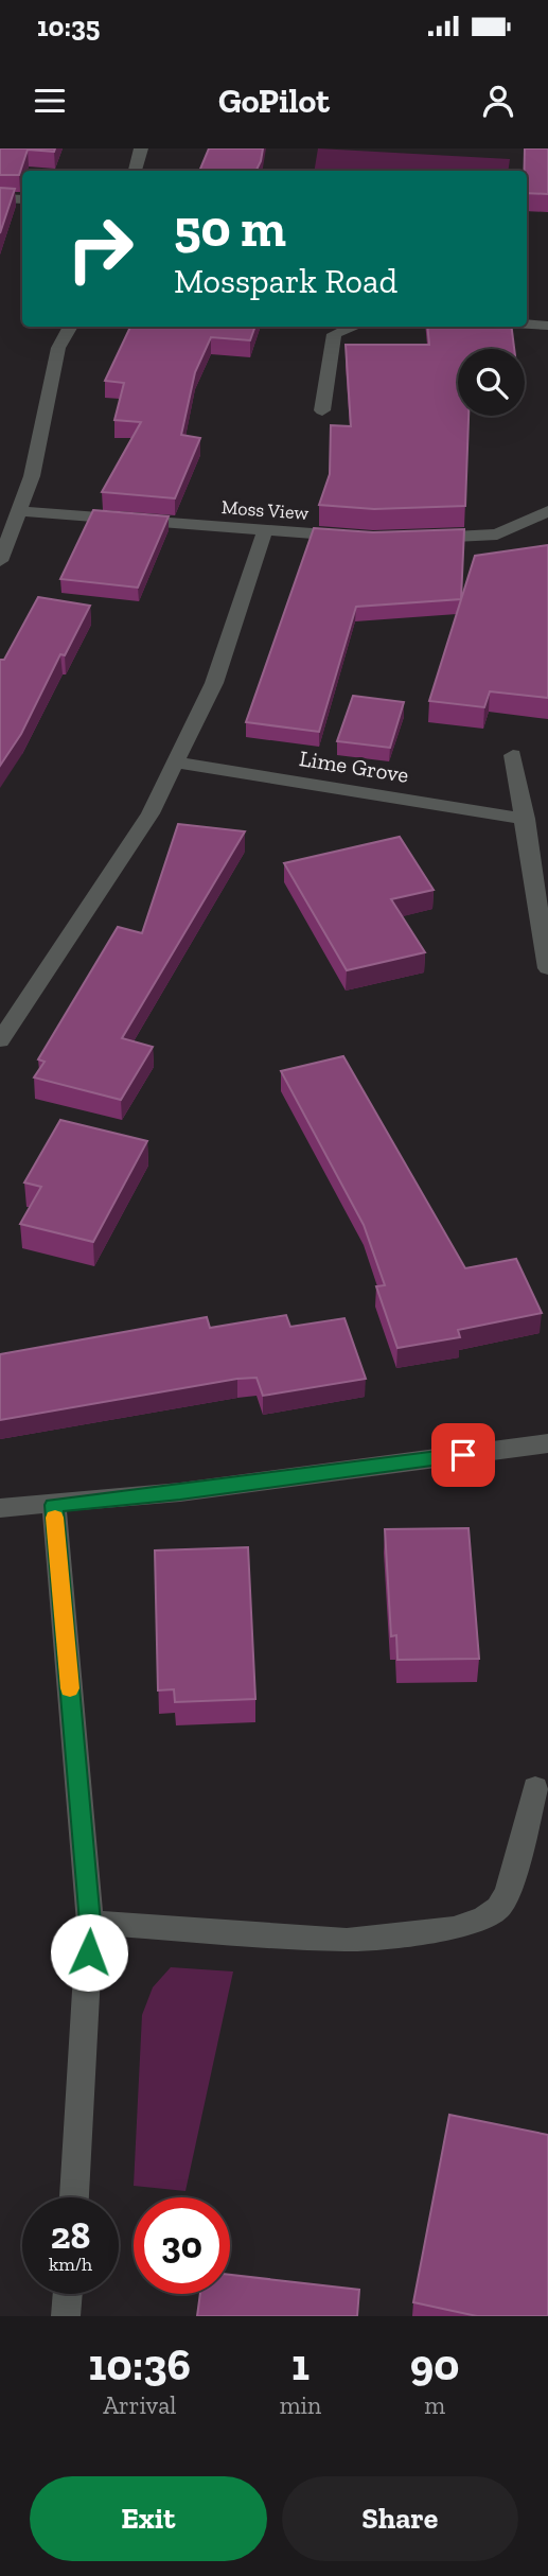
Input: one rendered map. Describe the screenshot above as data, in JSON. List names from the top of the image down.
{
  "streets": {
    "street": ["Moss View", "Lime Grove"]
  },
  "page": {
    "status": "10:35",
    "header": "GoPilot",
    "turn": ["50 m", "Mosspark Road"],
    "speed": "28 km/h",
    "limit": "30",
    "eta": [
      "10:36",
      "Arrival",
      "1",
      "min",
      "90",
      "m"
    ],
    "buttons": ["Exit", "Share"]
  }
}
